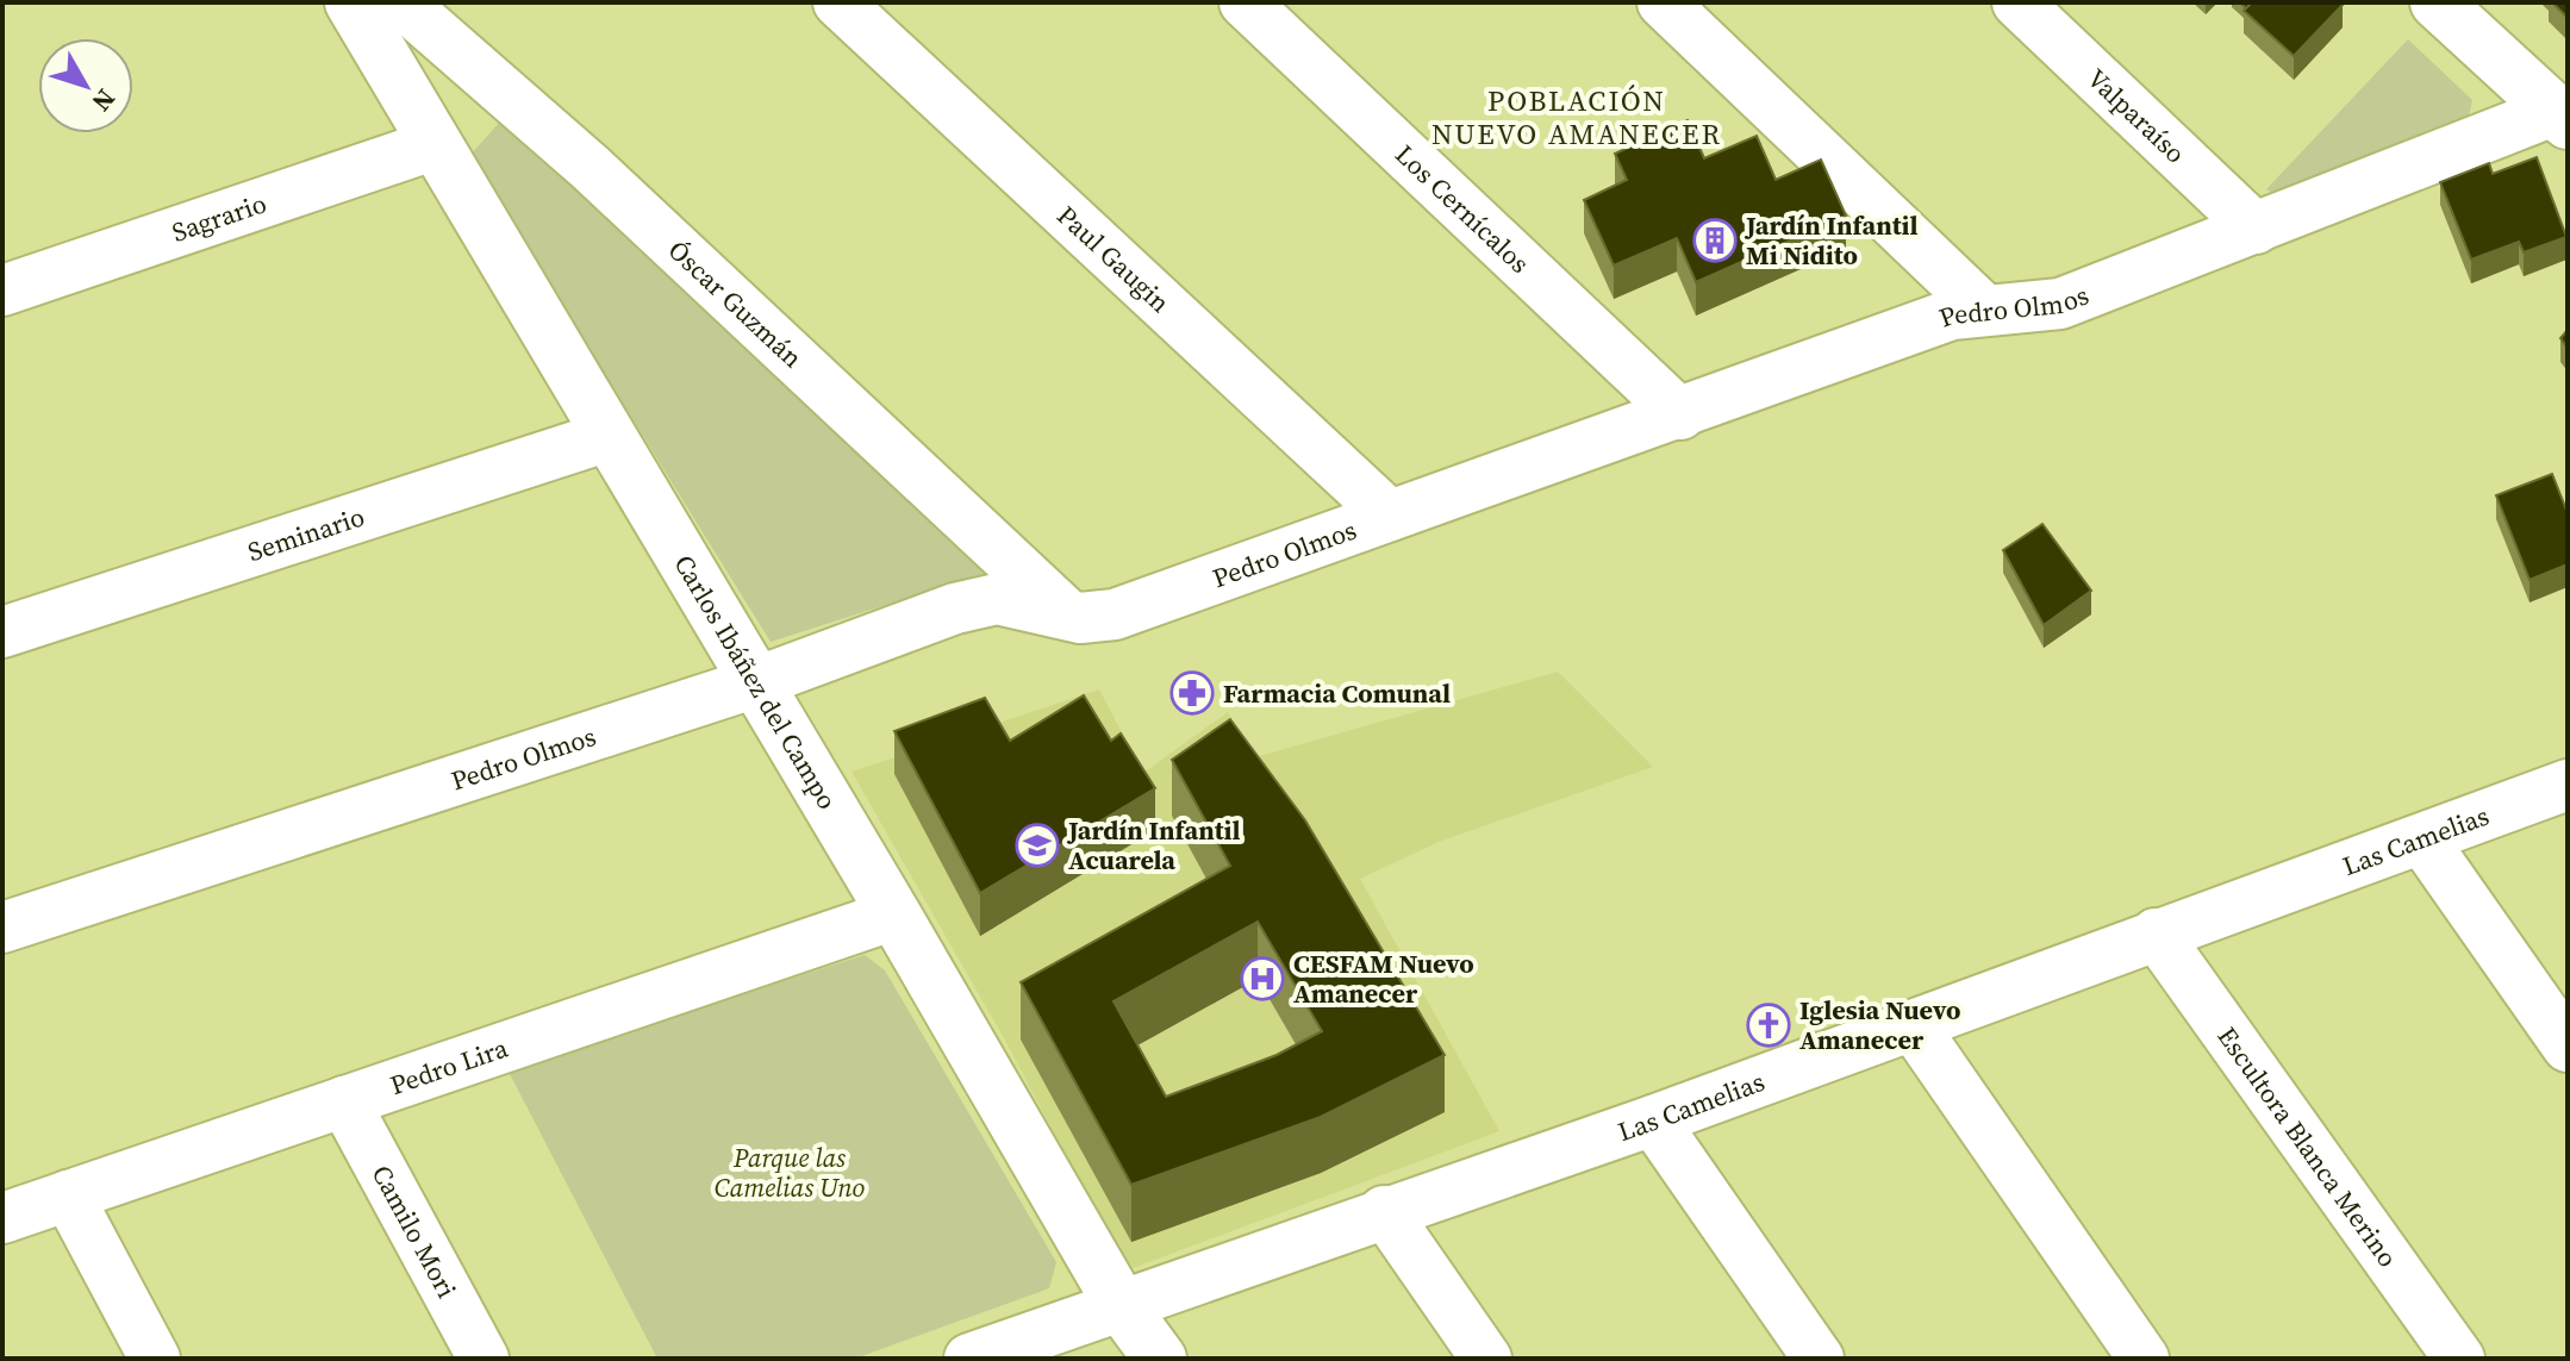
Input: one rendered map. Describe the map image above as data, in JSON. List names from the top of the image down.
{
  "streets": {
    "street": [
      "Valparaíso",
      "Los Cernícalos",
      "Sagrario",
      "Paul Gaugin",
      "Óscar Guzmán",
      "Pedro Olmos",
      "Seminario",
      "Carlos Ibáñez del Campo",
      "Las Camelias",
      "Pedro Lira",
      "Escultora Blanca Merino",
      "Camilo Mori"
    ]
  },
  "crossings": [
    ["Valparaíso", "Pedro Olmos"],
    ["Los Cernícalos", "Pedro Olmos"],
    ["Sagrario", "Carlos Ibáñez del Campo"],
    ["Paul Gaugin", "Pedro Olmos"],
    ["Óscar Guzmán", "Pedro Olmos"],
    ["Pedro Olmos", "Carlos Ibáñez del Campo"],
    ["Seminario", "Carlos Ibáñez del Campo"],
    ["Carlos Ibáñez del Campo", "Las Camelias"],
    ["Carlos Ibáñez del Campo", "Pedro Lira"],
    ["Las Camelias", "Escultora Blanca Merino"],
    ["Pedro Lira", "Camilo Mori"]
  ],
  "districts": ["POBLACIÓN NUEVO AMANECER"],
  "parks": ["Parque las Camelias Uno"],
  "places": {
    "building": ["Jardín Infantil Mi Nidito"],
    "pharmacy": ["Farmacia Comunal"],
    "school or university": ["Jardín Infantil Acuarela"],
    "hospital": ["CESFAM Nuevo Amanecer"],
    "church": ["Iglesia Nuevo Amanecer"]
  },
  "north": "bottom right"
}
